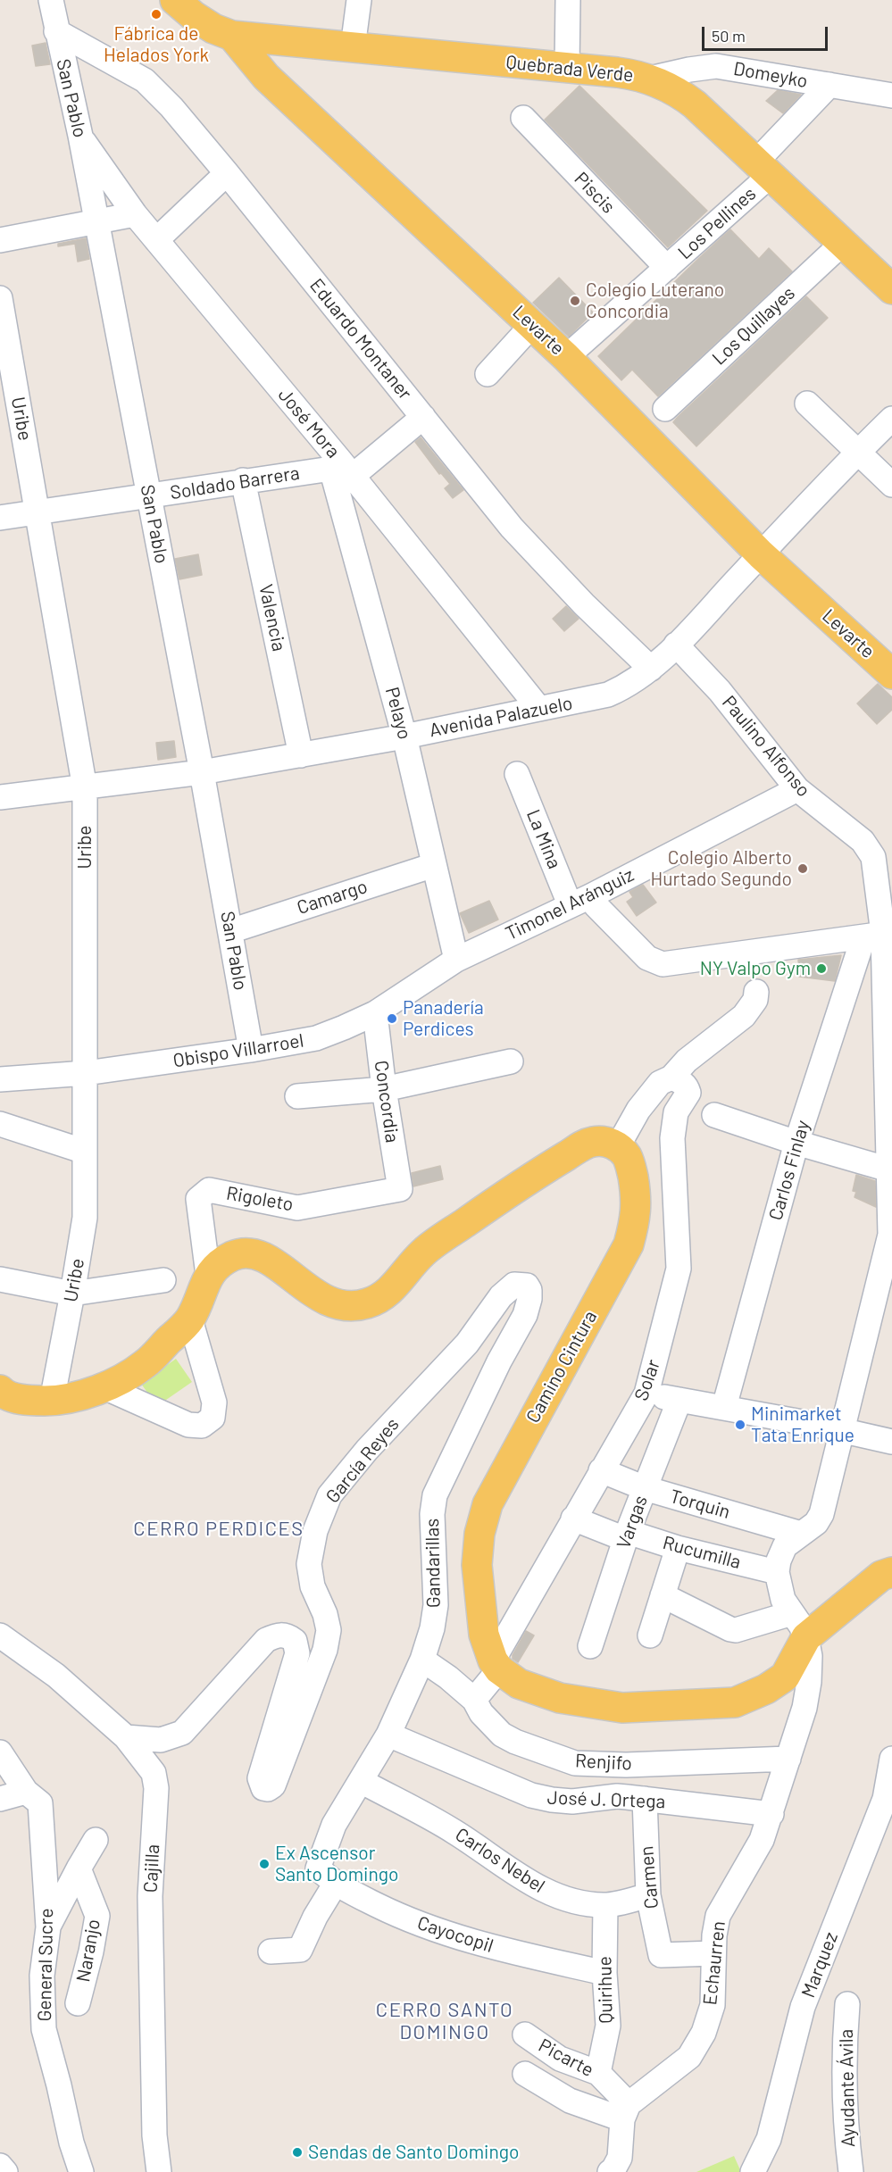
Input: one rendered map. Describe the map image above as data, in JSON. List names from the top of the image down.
{
  "streets": {
    "main road": ["Quebrada Verde", "Levarte", "Camino Cintura"],
    "street": [
      "Domeyko",
      "San Pablo",
      "Piscis",
      "Los Pellines",
      "Los Quillayes",
      "Eduardo Montaner",
      "Uribe",
      "José Mora",
      "Soldado Barrera",
      "Valencia",
      "Pelayo",
      "Avenida Palazuelo",
      "Paulino Alfonso",
      "La Mina",
      "Camargo",
      "Timonel Aránguiz",
      "Obispo Villarroel",
      "Concordia",
      "Carlos Finlay",
      "Rigoleto",
      "Solar",
      "García Reyes",
      "Torquin",
      "Vargas",
      "Rucumilla",
      "Gandarillas",
      "Renjifo",
      "José J. Ortega",
      "Carlos Nebel",
      "Cajilla",
      "Carmen",
      "Cayocopil",
      "Naranjo",
      "Echaurren",
      "General Sucre",
      "Marquez",
      "Quirihue",
      "Picarte",
      "Ayudante Ávila"
    ]
  },
  "crossings": [
    ["Quebrada Verde", "Domeyko"],
    ["Quebrada Verde", "Los Pellines"],
    ["Quebrada Verde", "Los Quillayes"],
    ["Quebrada Verde", "Levarte"],
    ["Domeyko", "Los Pellines"],
    ["San Pablo", "Eduardo Montaner"],
    ["San Pablo", "José Mora"],
    ["San Pablo", "Soldado Barrera"],
    ["San Pablo", "Avenida Palazuelo"],
    ["San Pablo", "Camargo"],
    ["San Pablo", "Obispo Villarroel"],
    ["Piscis", "Los Pellines"],
    ["Los Pellines", "Levarte"],
    ["Levarte", "Avenida Palazuelo"],
    ["Eduardo Montaner", "Avenida Palazuelo"],
    ["Uribe", "Soldado Barrera"],
    ["Uribe", "Avenida Palazuelo"],
    ["Uribe", "Obispo Villarroel"],
    ["José Mora", "Soldado Barrera"],
    ["José Mora", "Pelayo"],
    ["José Mora", "Avenida Palazuelo"],
    ["Soldado Barrera", "Valencia"],
    ["Soldado Barrera", "Pelayo"],
    ["Valencia", "Avenida Palazuelo"],
    ["Pelayo", "Avenida Palazuelo"],
    ["Pelayo", "Camargo"],
    ["Pelayo", "Timonel Aránguiz"],
    ["Pelayo", "Obispo Villarroel"],
    ["Avenida Palazuelo", "Paulino Alfonso"],
    ["Paulino Alfonso", "Timonel Aránguiz"],
    ["Paulino Alfonso", "Carlos Finlay"],
    ["Paulino Alfonso", "Torquin"],
    ["Paulino Alfonso", "Rucumilla"],
    ["Paulino Alfonso", "Echaurren"],
    ["La Mina", "Timonel Aránguiz"],
    ["Timonel Aránguiz", "Obispo Villarroel"],
    ["Obispo Villarroel", "Concordia"],
    ["Concordia", "Rigoleto"],
    ["Camino Cintura", "Solar"],
    ["Solar", "Torquin"],
    ["Solar", "Rucumilla"],
    ["Solar", "Renjifo"],
    ["García Reyes", "Gandarillas"],
    ["García Reyes", "Cajilla"],
    ["Torquin", "Vargas"],
    ["Vargas", "Rucumilla"],
    ["Gandarillas", "Renjifo"],
    ["Gandarillas", "José J. Ortega"],
    ["Gandarillas", "Carlos Nebel"],
    ["Gandarillas", "Cayocopil"],
    ["Renjifo", "Echaurren"],
    ["José J. Ortega", "Carmen"],
    ["José J. Ortega", "Echaurren"],
    ["Carlos Nebel", "Carmen"],
    ["Carlos Nebel", "Quirihue"],
    ["Carmen", "Echaurren"],
    ["Cayocopil", "Quirihue"],
    ["Echaurren", "Picarte"],
    ["Quirihue", "Picarte"]
  ],
  "districts": ["CERRO PERDICES", "CERRO SANTO DOMINGO"],
  "places": [
    "Fábrica de Helados York",
    "Colegio Luterano Concordia",
    "Colegio Alberto Hurtado Segundo",
    "NY Valpo Gym",
    "Panadería Perdices",
    "Minimarket Tata Enrique",
    "Ex Ascensor Santo Domingo",
    "Sendas de Santo Domingo"
  ],
  "scale_bar": "50 m"
}
